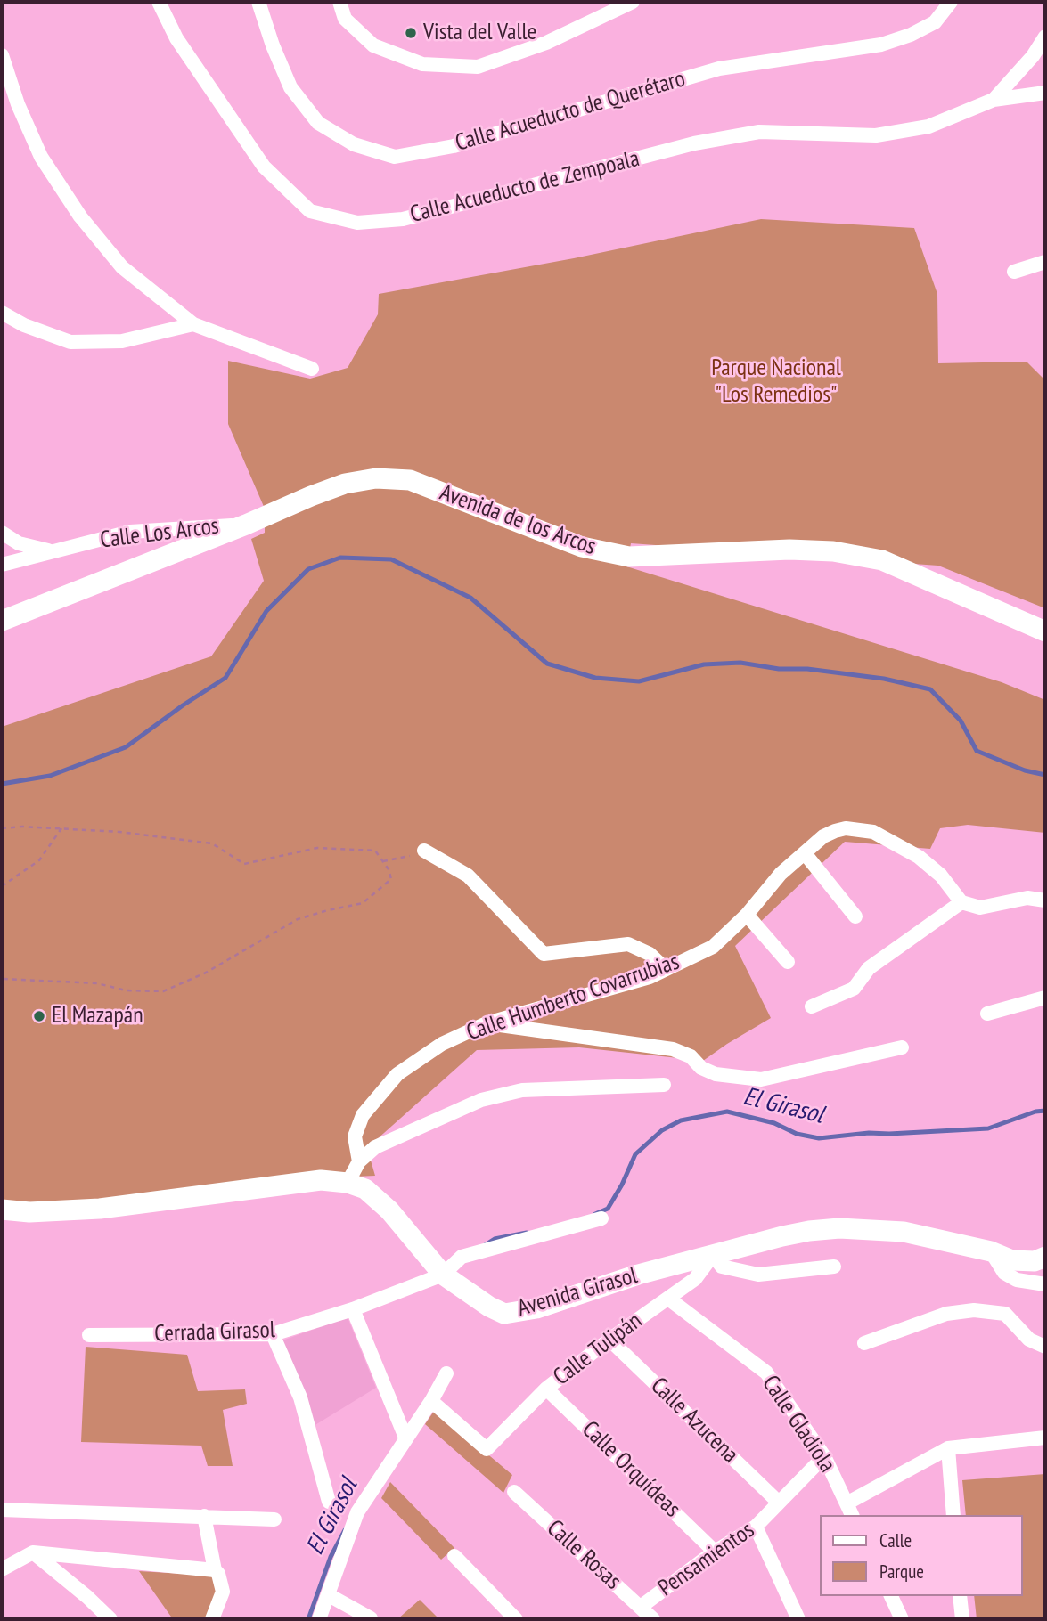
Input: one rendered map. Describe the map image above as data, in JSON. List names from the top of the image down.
{
  "streets": {
    "street": [
      "Calle Acueducto de Querétaro",
      "Calle Acueducto de Zempoala",
      "Avenida de los Arcos",
      "Calle Los Arcos",
      "Calle Humberto Covarrubias",
      "Avenida Girasol",
      "Cerrada Girasol",
      "Calle Tulipán",
      "Calle Azucena",
      "Calle Gladiola",
      "Calle Orquídeas",
      "Calle Rosas",
      "Pensamientos"
    ]
  },
  "crossings": [
    ["Avenida de los Arcos", "Calle Los Arcos"],
    ["Avenida Girasol", "Cerrada Girasol"],
    ["Avenida Girasol", "Calle Tulipán"],
    ["Calle Tulipán", "Calle Azucena"],
    ["Calle Tulipán", "Calle Gladiola"],
    ["Calle Tulipán", "Calle Orquídeas"],
    ["Calle Azucena", "Pensamientos"],
    ["Calle Gladiola", "Pensamientos"],
    ["Calle Orquídeas", "Pensamientos"],
    ["Calle Rosas", "Pensamientos"]
  ],
  "water": ["El Girasol"],
  "parks": ["Parque Nacional \"Los Remedios\""],
  "places": ["Vista del Valle", "El Mazapán"],
  "legend": ["Calle", "Parque"]
}
